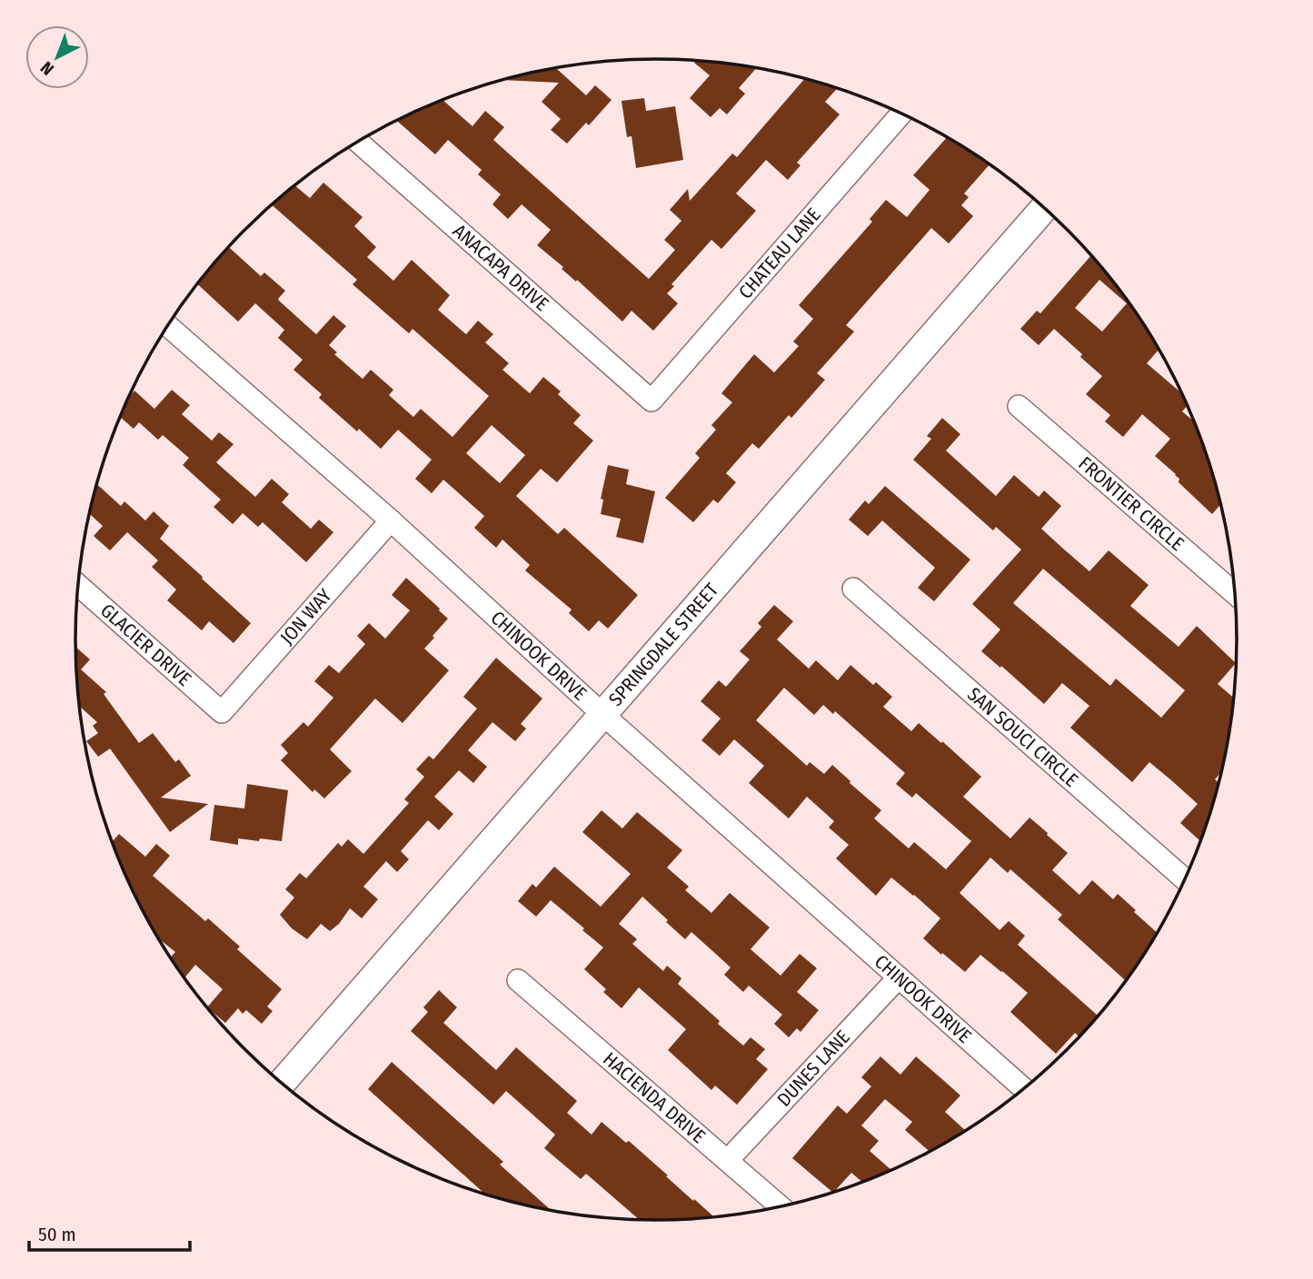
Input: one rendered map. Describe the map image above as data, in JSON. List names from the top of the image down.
{
  "streets": {
    "main road": ["SPRINGDALE STREET"],
    "street": [
      "CHATEAU LANE",
      "ANACAPA DRIVE",
      "FRONTIER CIRCLE",
      "JON WAY",
      "GLACIER DRIVE",
      "CHINOOK DRIVE",
      "SAN SOUCI CIRCLE",
      "DUNES LANE",
      "HACIENDA DRIVE"
    ]
  },
  "crossings": [
    ["CHATEAU LANE", "ANACAPA DRIVE"],
    ["JON WAY", "GLACIER DRIVE"],
    ["JON WAY", "CHINOOK DRIVE"],
    ["SPRINGDALE STREET", "CHINOOK DRIVE"],
    ["CHINOOK DRIVE", "DUNES LANE"],
    ["DUNES LANE", "HACIENDA DRIVE"]
  ],
  "scale_bar": "50 m",
  "north": "bottom left"
}
